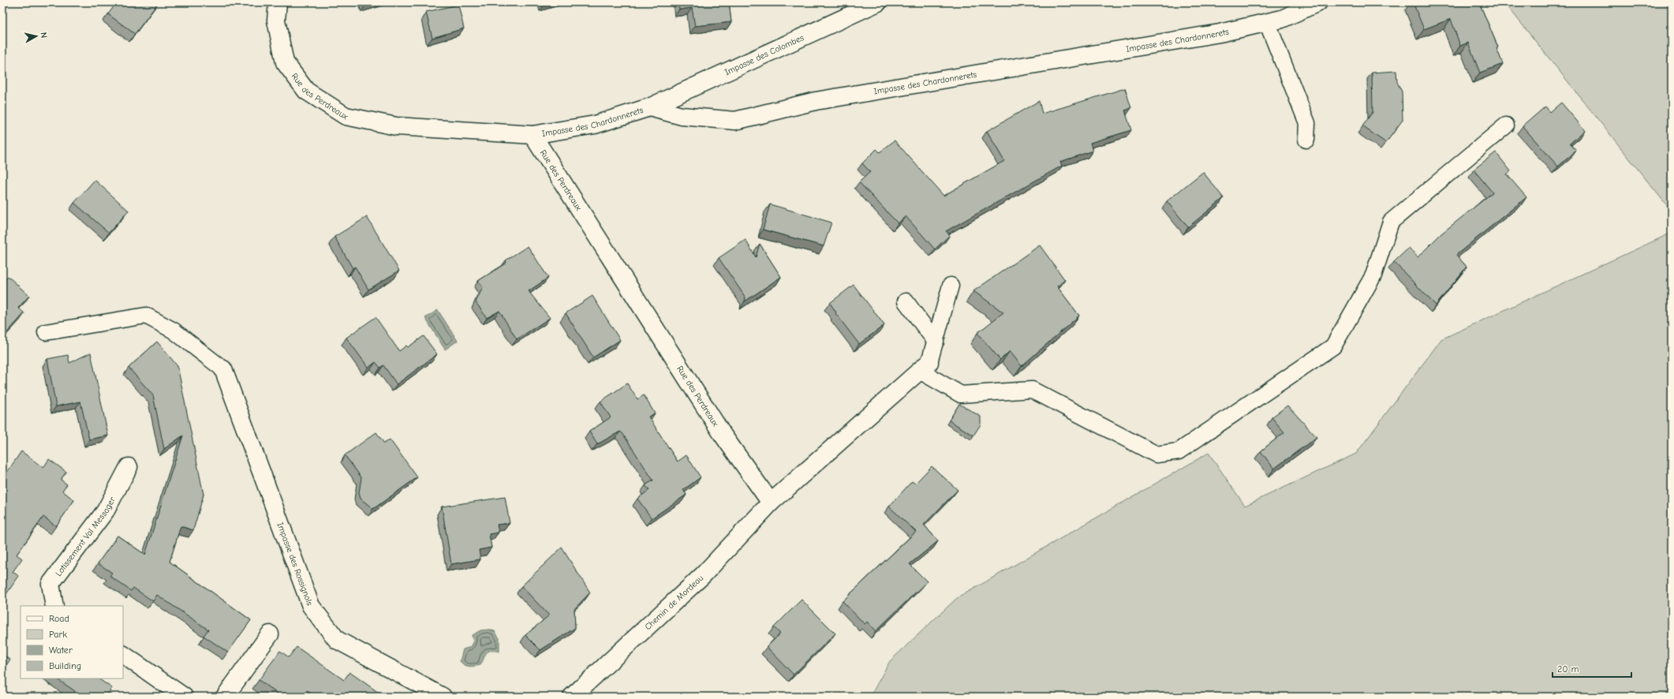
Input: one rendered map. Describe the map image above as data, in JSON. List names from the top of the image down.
{
  "streets": {
    "street": [
      "Impasse des Chardonnerets",
      "Impasse des Colombes",
      "Rue des Perdreaux",
      "Lotissement Val Messager",
      "Impasse des Rossignols",
      "Chemin de Mordeau"
    ]
  },
  "crossings": [
    ["Impasse des Chardonnerets", "Impasse des Colombes"],
    ["Impasse des Chardonnerets", "Rue des Perdreaux"],
    ["Rue des Perdreaux", "Chemin de Mordeau"]
  ],
  "legend": [
    "Road",
    "Park",
    "Water",
    "Building"
  ],
  "scale_bar": "20 m",
  "north": "right"
}
